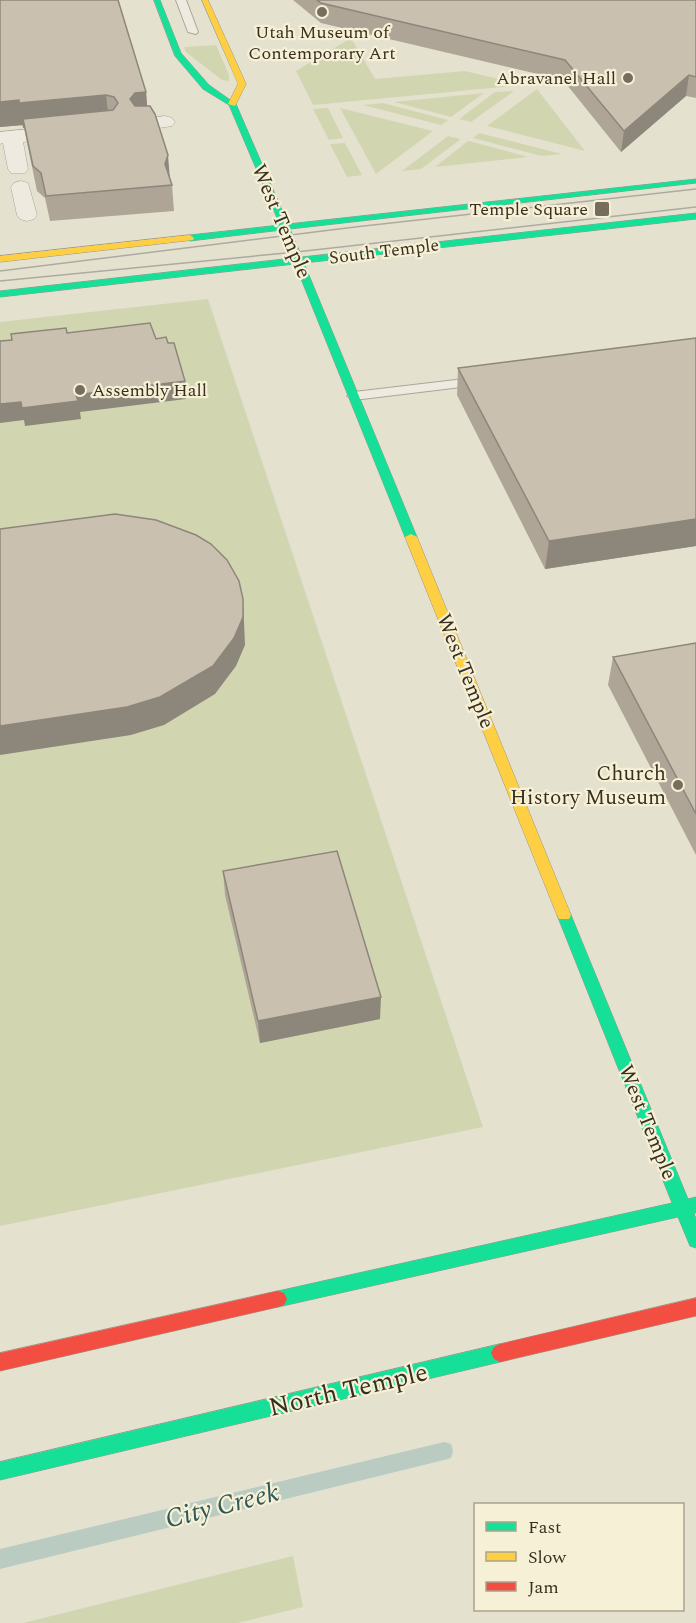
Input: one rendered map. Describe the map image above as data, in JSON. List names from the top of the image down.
{
  "streets": {
    "main road": ["West Temple", "South Temple", "North Temple"]
  },
  "crossings": [
    ["West Temple", "South Temple"]
  ],
  "water": ["City Creek"],
  "places": {
    "other": [
      "Utah Museum of Contemporary Art",
      "Abravanel Hall",
      "Assembly Hall",
      "Church History Museum"
    ],
    "transit": ["Temple Square"]
  },
  "legend": ["Fast", "Slow", "Jam"]
}
